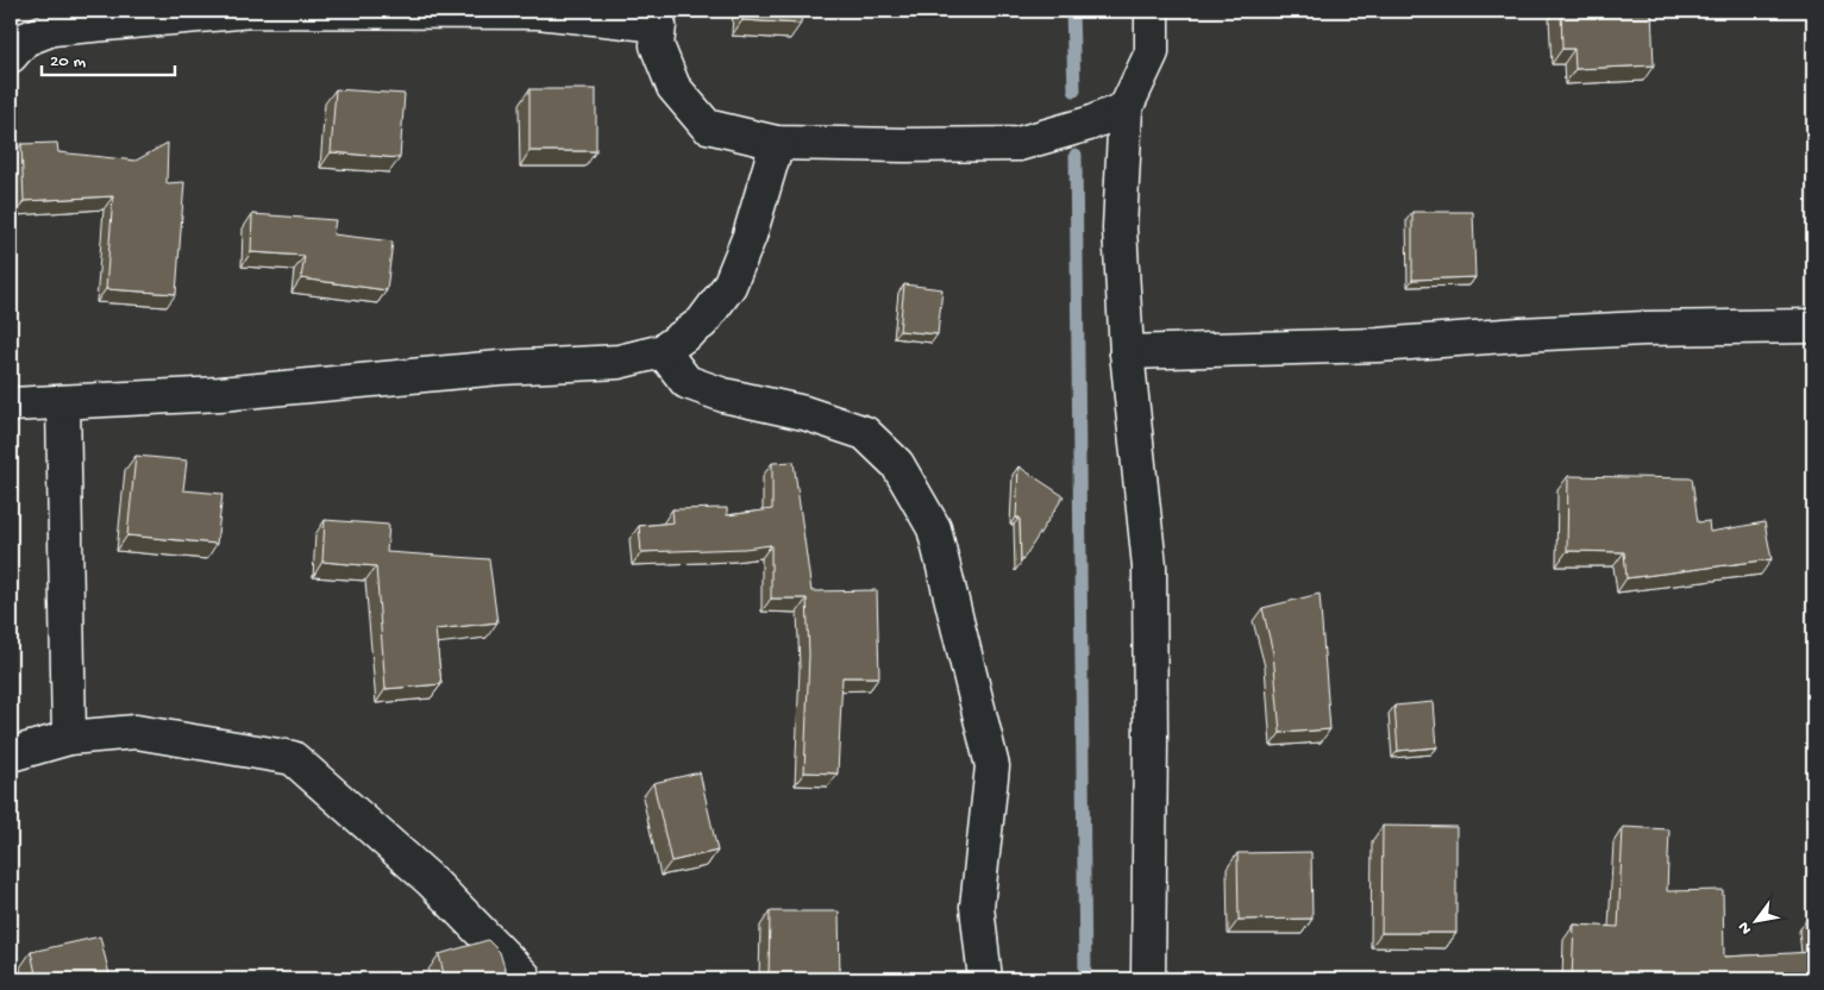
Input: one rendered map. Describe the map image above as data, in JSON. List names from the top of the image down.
{
  "scale_bar": "20 m",
  "north": "bottom left"
}
